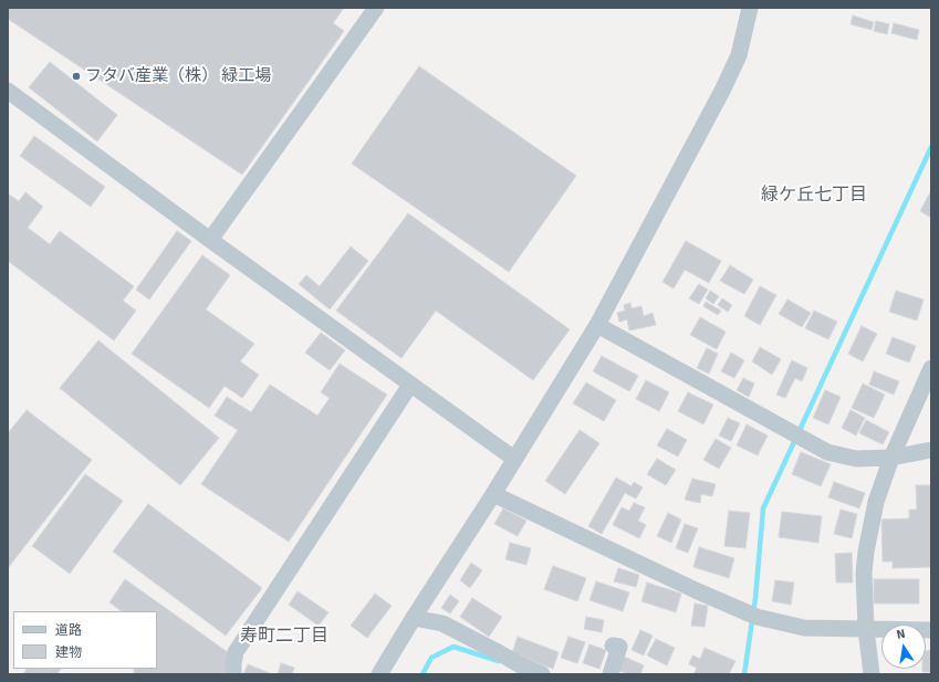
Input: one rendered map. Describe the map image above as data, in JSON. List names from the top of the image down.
{
  "districts": ["緑ケ丘七丁目", "寿町二丁目"],
  "places": ["フタバ産業（株） 緑工場"],
  "legend": ["道路", "建物"],
  "north": "top"
}
